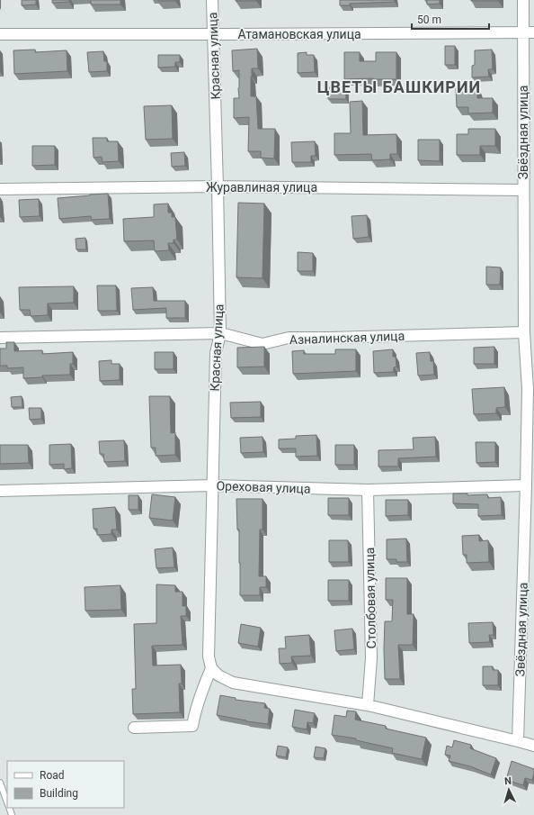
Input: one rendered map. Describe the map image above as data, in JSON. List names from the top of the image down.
{
  "streets": {
    "street": [
      "Атамановская улица",
      "Красная улица",
      "Звёздная улица",
      "Журавлиная улица",
      "Азналинская улица",
      "Ореховая улица",
      "Столбовая улица"
    ]
  },
  "crossings": [
    ["Атамановская улица", "Красная улица"],
    ["Атамановская улица", "Звёздная улица"],
    ["Красная улица", "Журавлиная улица"],
    ["Красная улица", "Азналинская улица"],
    ["Красная улица", "Ореховая улица"],
    ["Звёздная улица", "Журавлиная улица"],
    ["Звёздная улица", "Азналинская улица"],
    ["Звёздная улица", "Ореховая улица"],
    ["Ореховая улица", "Столбовая улица"]
  ],
  "districts": ["ЦВЕТЫ БАШКИРИИ"],
  "legend": ["Road", "Building"],
  "scale_bar": "50 m",
  "north": "top"
}
